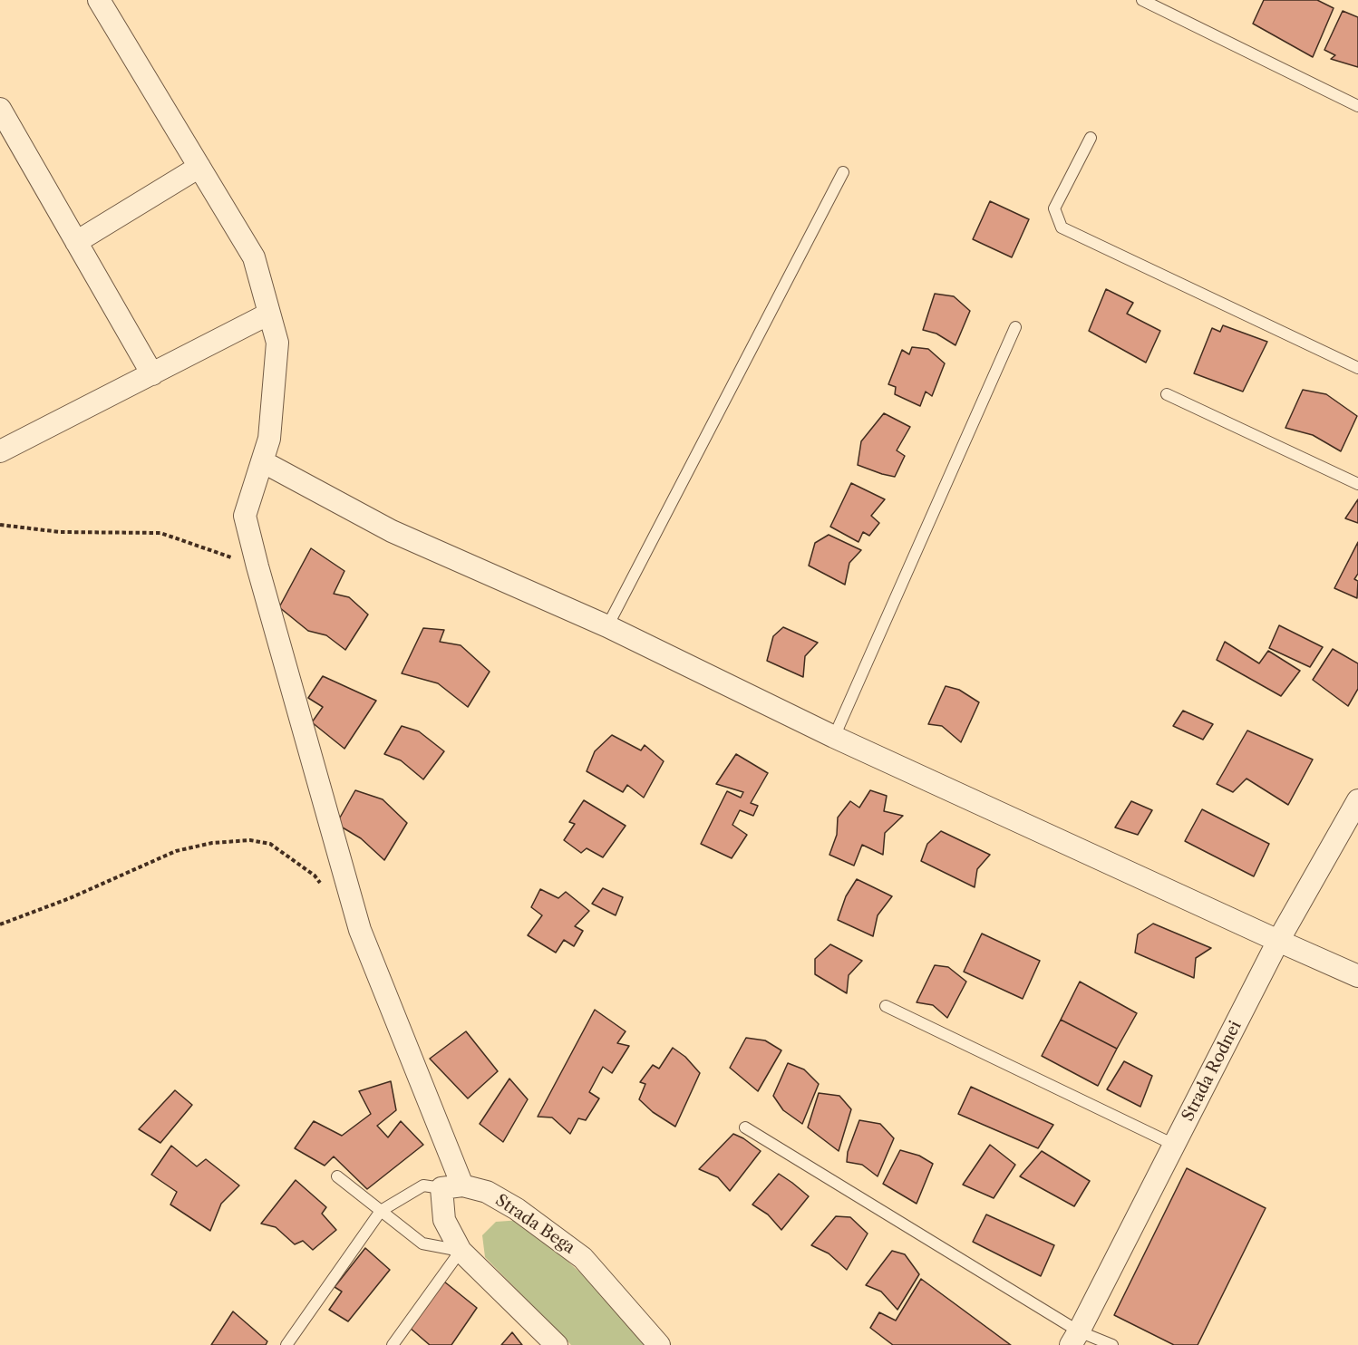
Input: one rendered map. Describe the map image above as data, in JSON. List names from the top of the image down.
{
  "streets": {
    "street": ["Strada Rodnei", "Strada Bega"]
  }
}
